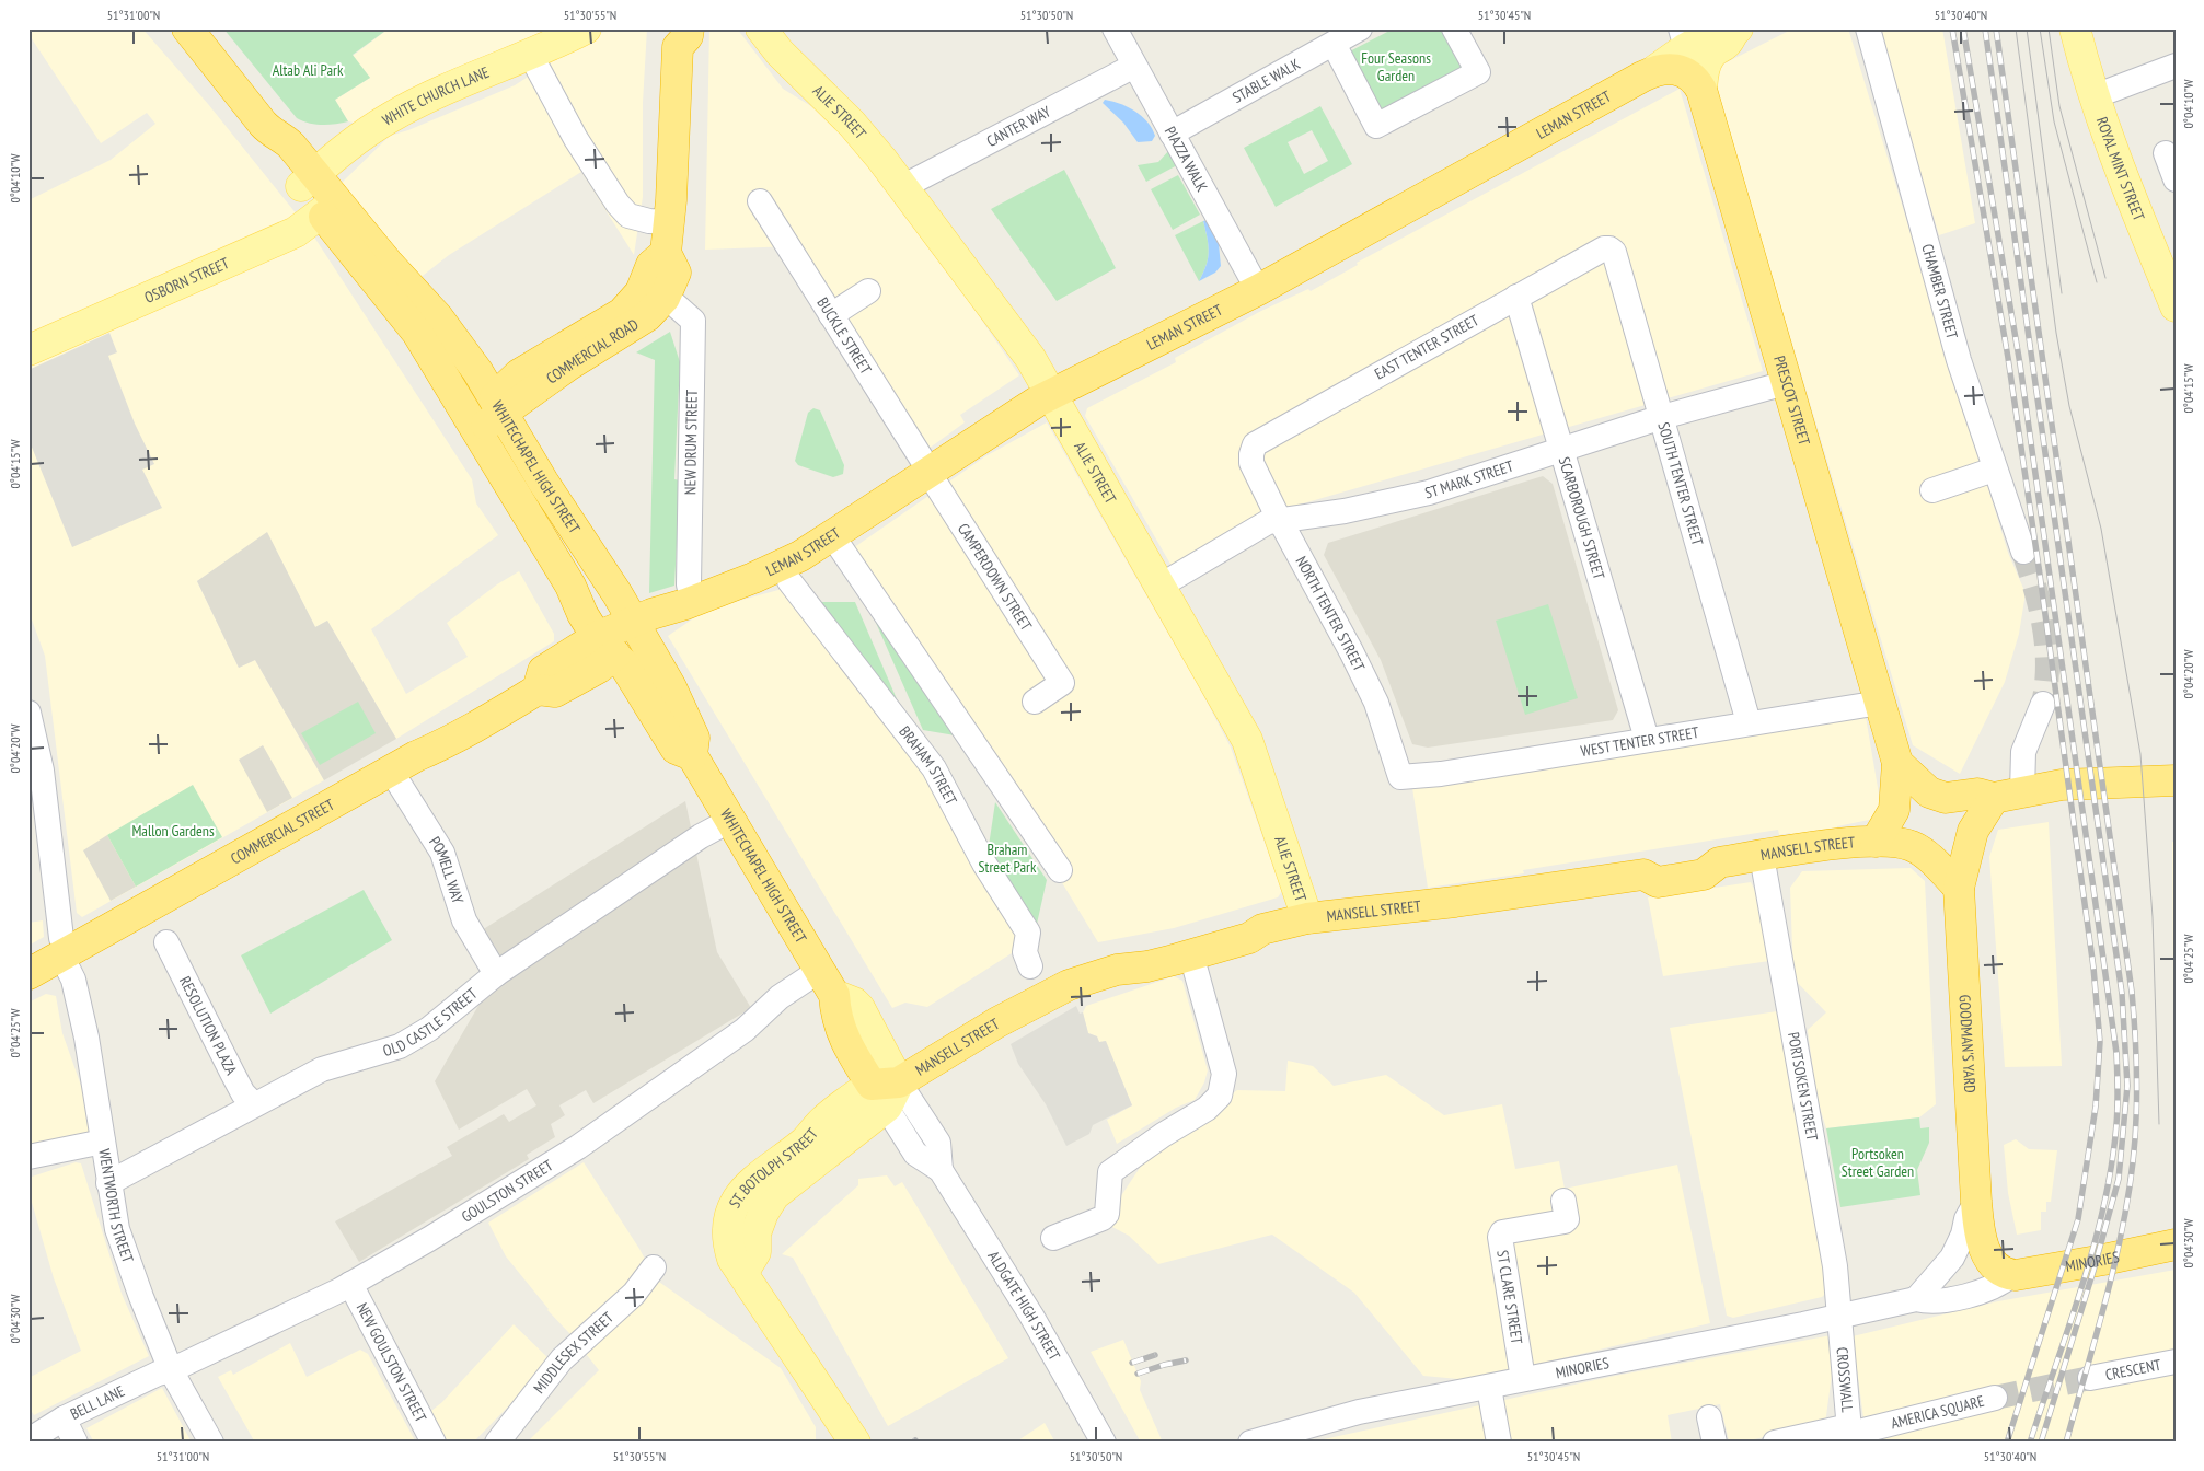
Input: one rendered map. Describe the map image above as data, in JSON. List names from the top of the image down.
{
  "streets": {
    "highway": [
      "LEMAN STREET",
      "COMMERCIAL ROAD",
      "PRESCOT STREET",
      "WHITECHAPEL HIGH STREET",
      "COMMERCIAL STREET",
      "MANSELL STREET",
      "GOODMAN'S YARD",
      "MINORIES"
    ],
    "main road": [
      "WHITE CHURCH LANE",
      "ALIE STREET",
      "ROYAL MINT STREET",
      "OSBORN STREET",
      "ST. BOTOLPH STREET"
    ],
    "street": [
      "STABLE WALK",
      "CANTER WAY",
      "PIAZZA WALK",
      "CHAMBER STREET",
      "BUCKLE STREET",
      "EAST TENTER STREET",
      "NEW DRUM STREET",
      "ST MARK STREET",
      "SOUTH TENTER STREET",
      "SCARBOROUGH STREET",
      "CAMPERDOWN STREET",
      "NORTH TENTER STREET",
      "WEST TENTER STREET",
      "BRAHAM STREET",
      "POMELL WAY",
      "OLD CASTLE STREET",
      "RESOLUTION PLAZA",
      "PORTSOKEN STREET",
      "GOULSTON STREET",
      "WENTWORTH STREET",
      "ST CLARE STREET",
      "ALDGATE HIGH STREET",
      "MIDDLESEX STREET",
      "NEW GOULSTON STREET",
      "CRESCENT",
      "CROSSWALL",
      "BELL LANE",
      "AMERICA SQUARE"
    ]
  },
  "crossings": [
    ["STABLE WALK", "PIAZZA WALK"],
    ["ALIE STREET", "LEMAN STREET"],
    ["ALIE STREET", "CANTER WAY"],
    ["ALIE STREET", "ST MARK STREET"],
    ["ALIE STREET", "MANSELL STREET"],
    ["LEMAN STREET", "PIAZZA WALK"],
    ["LEMAN STREET", "BUCKLE STREET"],
    ["LEMAN STREET", "PRESCOT STREET"],
    ["LEMAN STREET", "WHITECHAPEL HIGH STREET"],
    ["LEMAN STREET", "CAMPERDOWN STREET"],
    ["LEMAN STREET", "COMMERCIAL STREET"],
    ["CANTER WAY", "PIAZZA WALK"],
    ["OSBORN STREET", "WHITECHAPEL HIGH STREET"],
    ["BUCKLE STREET", "CAMPERDOWN STREET"],
    ["EAST TENTER STREET", "SOUTH TENTER STREET"],
    ["EAST TENTER STREET", "SCARBOROUGH STREET"],
    ["EAST TENTER STREET", "NORTH TENTER STREET"],
    ["COMMERCIAL ROAD", "WHITECHAPEL HIGH STREET"],
    ["PRESCOT STREET", "ST MARK STREET"],
    ["PRESCOT STREET", "WEST TENTER STREET"],
    ["PRESCOT STREET", "MANSELL STREET"],
    ["WHITECHAPEL HIGH STREET", "COMMERCIAL STREET"],
    ["WHITECHAPEL HIGH STREET", "MANSELL STREET"],
    ["WHITECHAPEL HIGH STREET", "OLD CASTLE STREET"],
    ["WHITECHAPEL HIGH STREET", "ST. BOTOLPH STREET"],
    ["WHITECHAPEL HIGH STREET", "GOULSTON STREET"],
    ["WHITECHAPEL HIGH STREET", "ALDGATE HIGH STREET"],
    ["ST MARK STREET", "SOUTH TENTER STREET"],
    ["ST MARK STREET", "SCARBOROUGH STREET"],
    ["ST MARK STREET", "NORTH TENTER STREET"],
    ["SOUTH TENTER STREET", "WEST TENTER STREET"],
    ["SCARBOROUGH STREET", "WEST TENTER STREET"],
    ["NORTH TENTER STREET", "WEST TENTER STREET"],
    ["COMMERCIAL STREET", "POMELL WAY"],
    ["COMMERCIAL STREET", "WENTWORTH STREET"],
    ["MANSELL STREET", "GOODMAN'S YARD"],
    ["MANSELL STREET", "PORTSOKEN STREET"],
    ["MANSELL STREET", "ST. BOTOLPH STREET"],
    ["MANSELL STREET", "ALDGATE HIGH STREET"],
    ["POMELL WAY", "OLD CASTLE STREET"],
    ["OLD CASTLE STREET", "RESOLUTION PLAZA"],
    ["OLD CASTLE STREET", "WENTWORTH STREET"],
    ["PORTSOKEN STREET", "MINORIES"],
    ["PORTSOKEN STREET", "CROSSWALL"],
    ["ST. BOTOLPH STREET", "ALDGATE HIGH STREET"],
    ["GOULSTON STREET", "WENTWORTH STREET"],
    ["GOULSTON STREET", "NEW GOULSTON STREET"],
    ["GOULSTON STREET", "BELL LANE"],
    ["WENTWORTH STREET", "BELL LANE"],
    ["MINORIES", "ST CLARE STREET"],
    ["MINORIES", "CROSSWALL"],
    ["CROSSWALL", "AMERICA SQUARE"]
  ],
  "parks": [
    "Four Seasons Garden",
    "Altab Ali Park",
    "Mallon Gardens",
    "Braham Street Park",
    "Portsoken Street Garden"
  ],
  "coordinates": [
    "51°31'00\"N",
    "51°30'55\"N",
    "51°30'50\"N",
    "51°30'45\"N",
    "51°30'40\"N",
    "0°04'10\"W",
    "0°04'15\"W",
    "0°04'20\"W",
    "0°04'25\"W",
    "0°04'30\"W"
  ]
}
